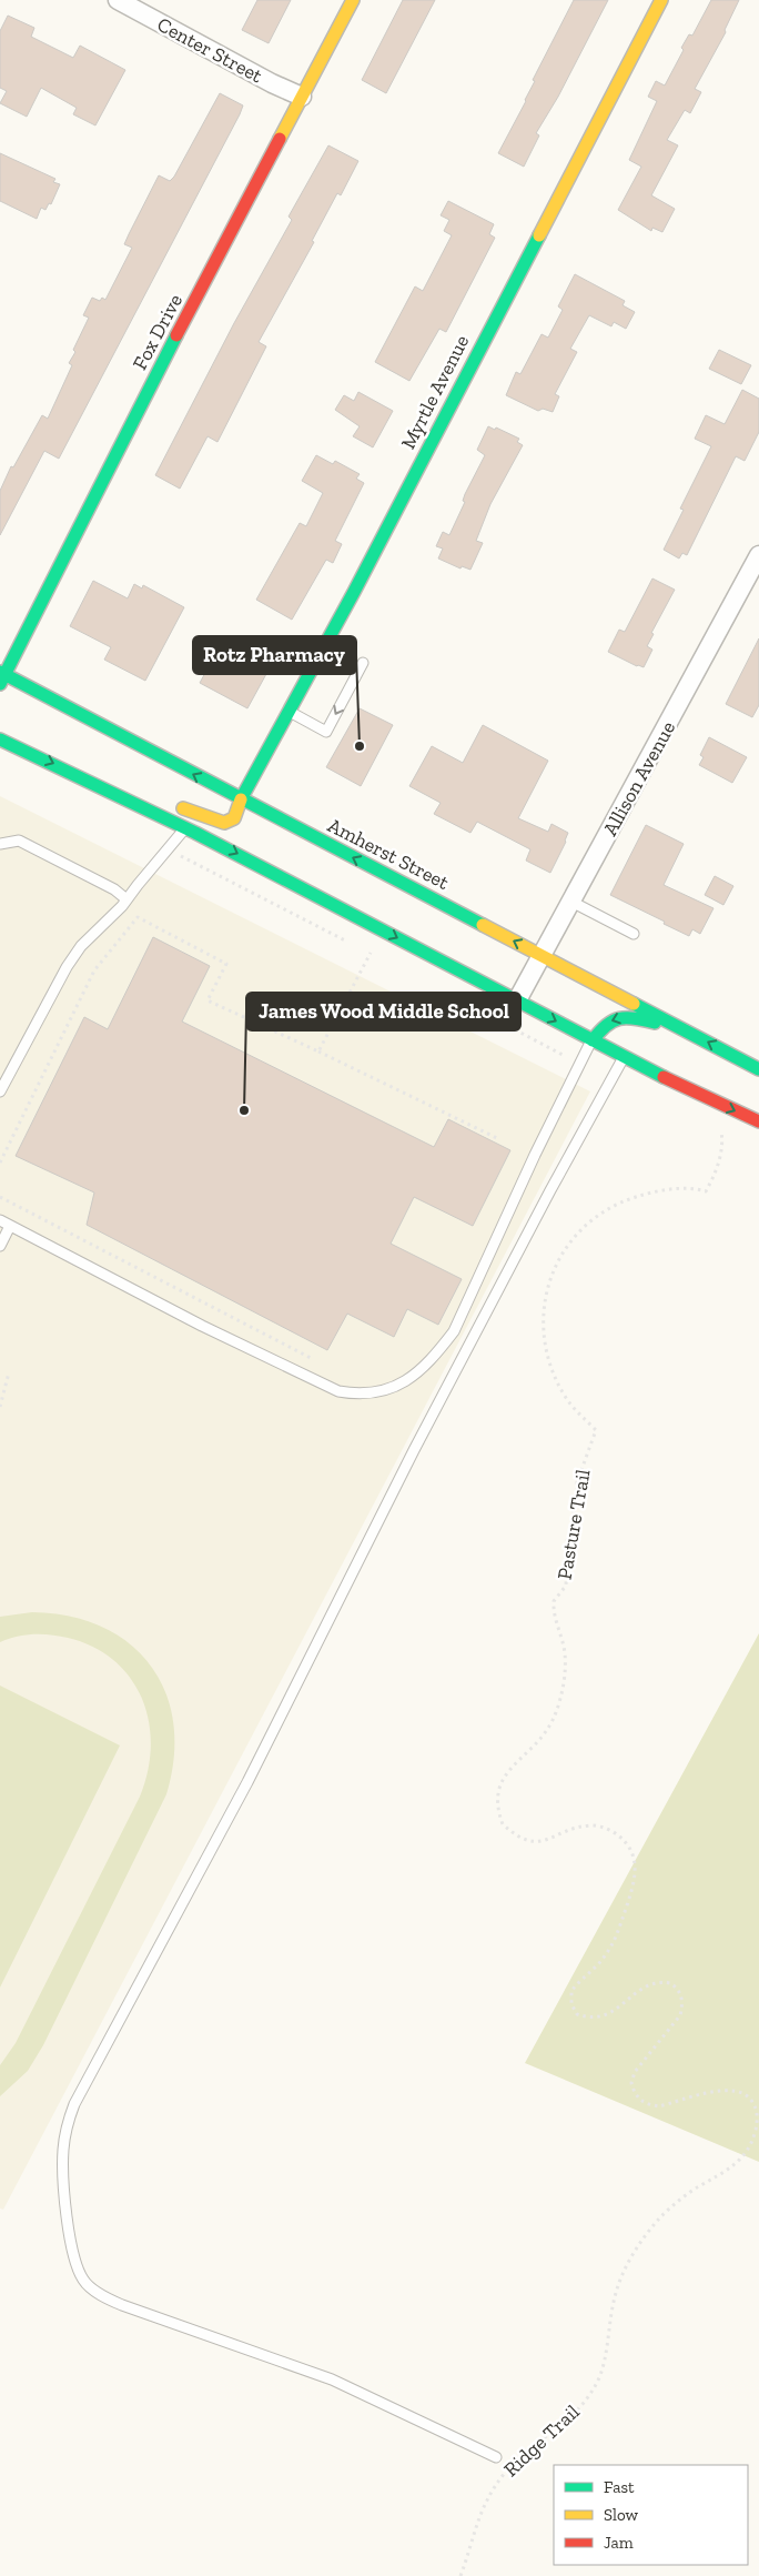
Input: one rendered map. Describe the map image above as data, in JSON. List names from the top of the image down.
{
  "streets": {
    "main road": ["Fox Drive", "Myrtle Avenue", "Amherst Street"],
    "street": ["Center Street", "Allison Avenue"],
    "path": ["Pasture Trail", "Ridge Trail"]
  },
  "crossings": [
    ["Center Street", "Fox Drive"],
    ["Fox Drive", "Amherst Street"],
    ["Myrtle Avenue", "Amherst Street"],
    ["Allison Avenue", "Amherst Street"],
    ["Pasture Trail", "Ridge Trail"]
  ],
  "places": ["Rotz Pharmacy", "James Wood Middle School"],
  "legend": ["Fast", "Slow", "Jam"]
}
